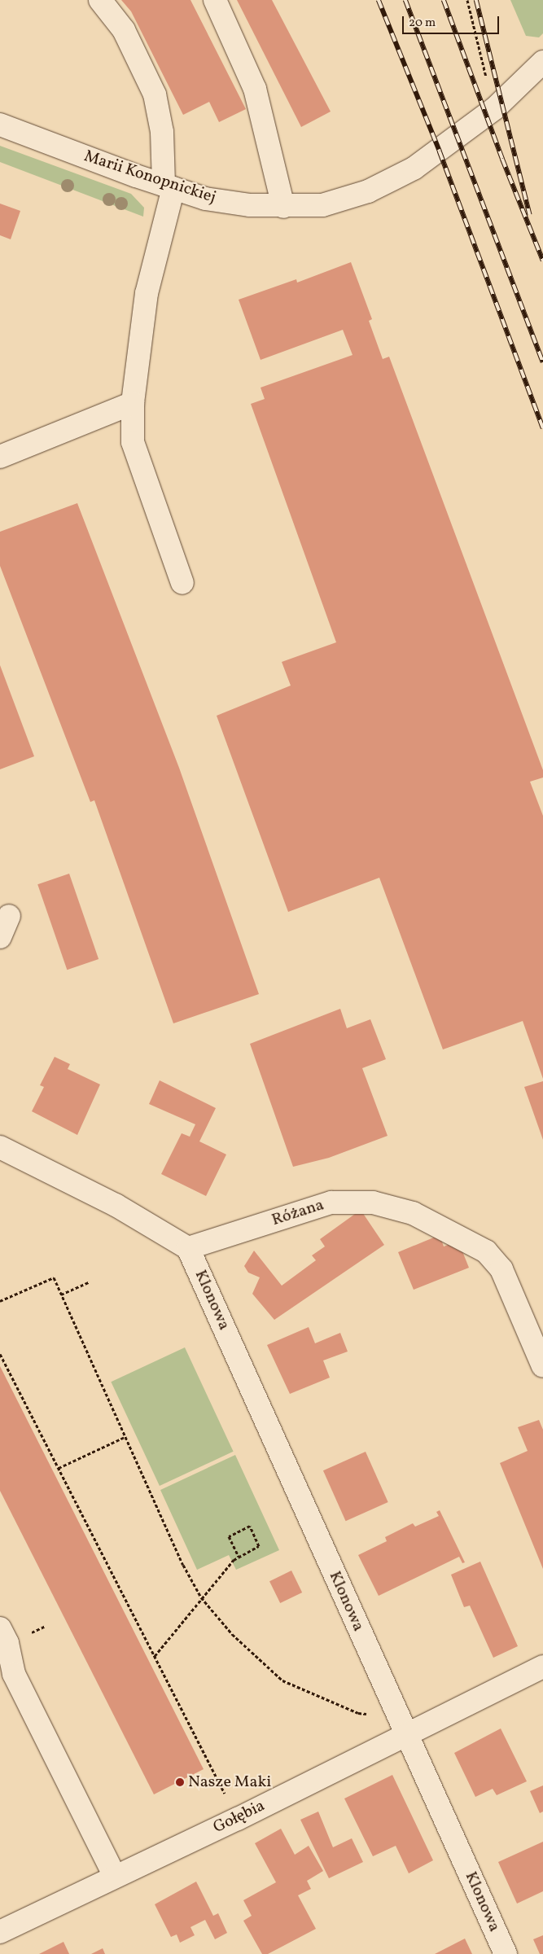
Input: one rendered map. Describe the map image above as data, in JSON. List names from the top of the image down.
{
  "streets": {
    "street": [
      "Marii Konopnickiej",
      "Różana",
      "Klonowa",
      "Gołębia"
    ]
  },
  "crossings": [
    ["Różana", "Klonowa"],
    ["Klonowa", "Gołębia"]
  ],
  "places": ["Nasze Maki"],
  "scale_bar": "20 m"
}
